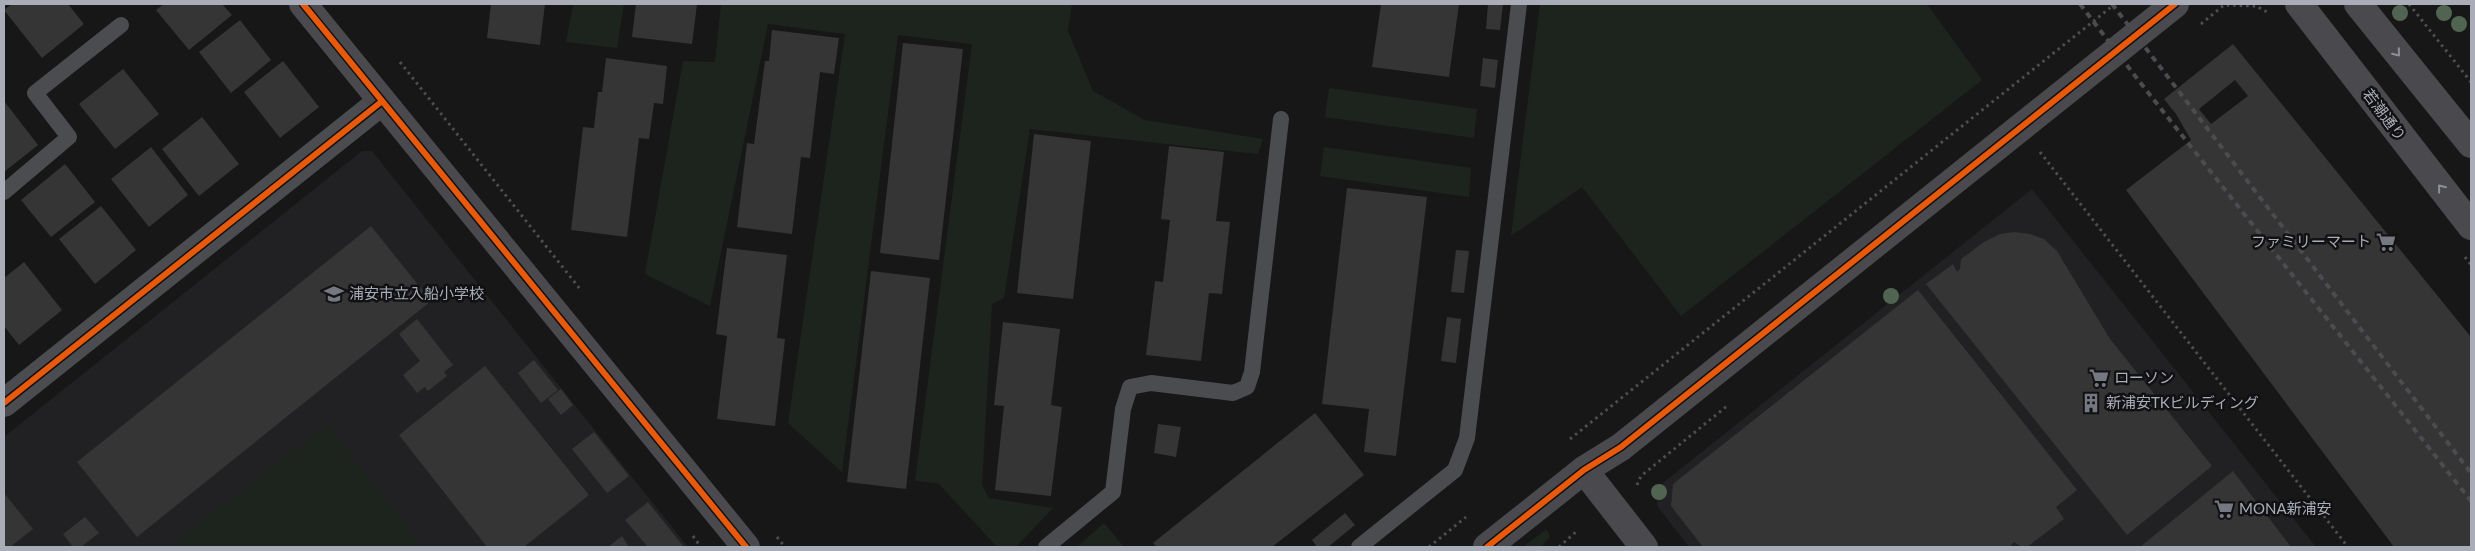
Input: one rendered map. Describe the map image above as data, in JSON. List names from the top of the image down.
{
  "streets": {
    "street": ["若潮通り"]
  },
  "places": {
    "supermarket": ["ファミリーマート", "ローソン", "MONA新浦安"],
    "school or university": ["浦安市立入船小学校"],
    "building": ["新浦安TKビルディング"]
  }
}
